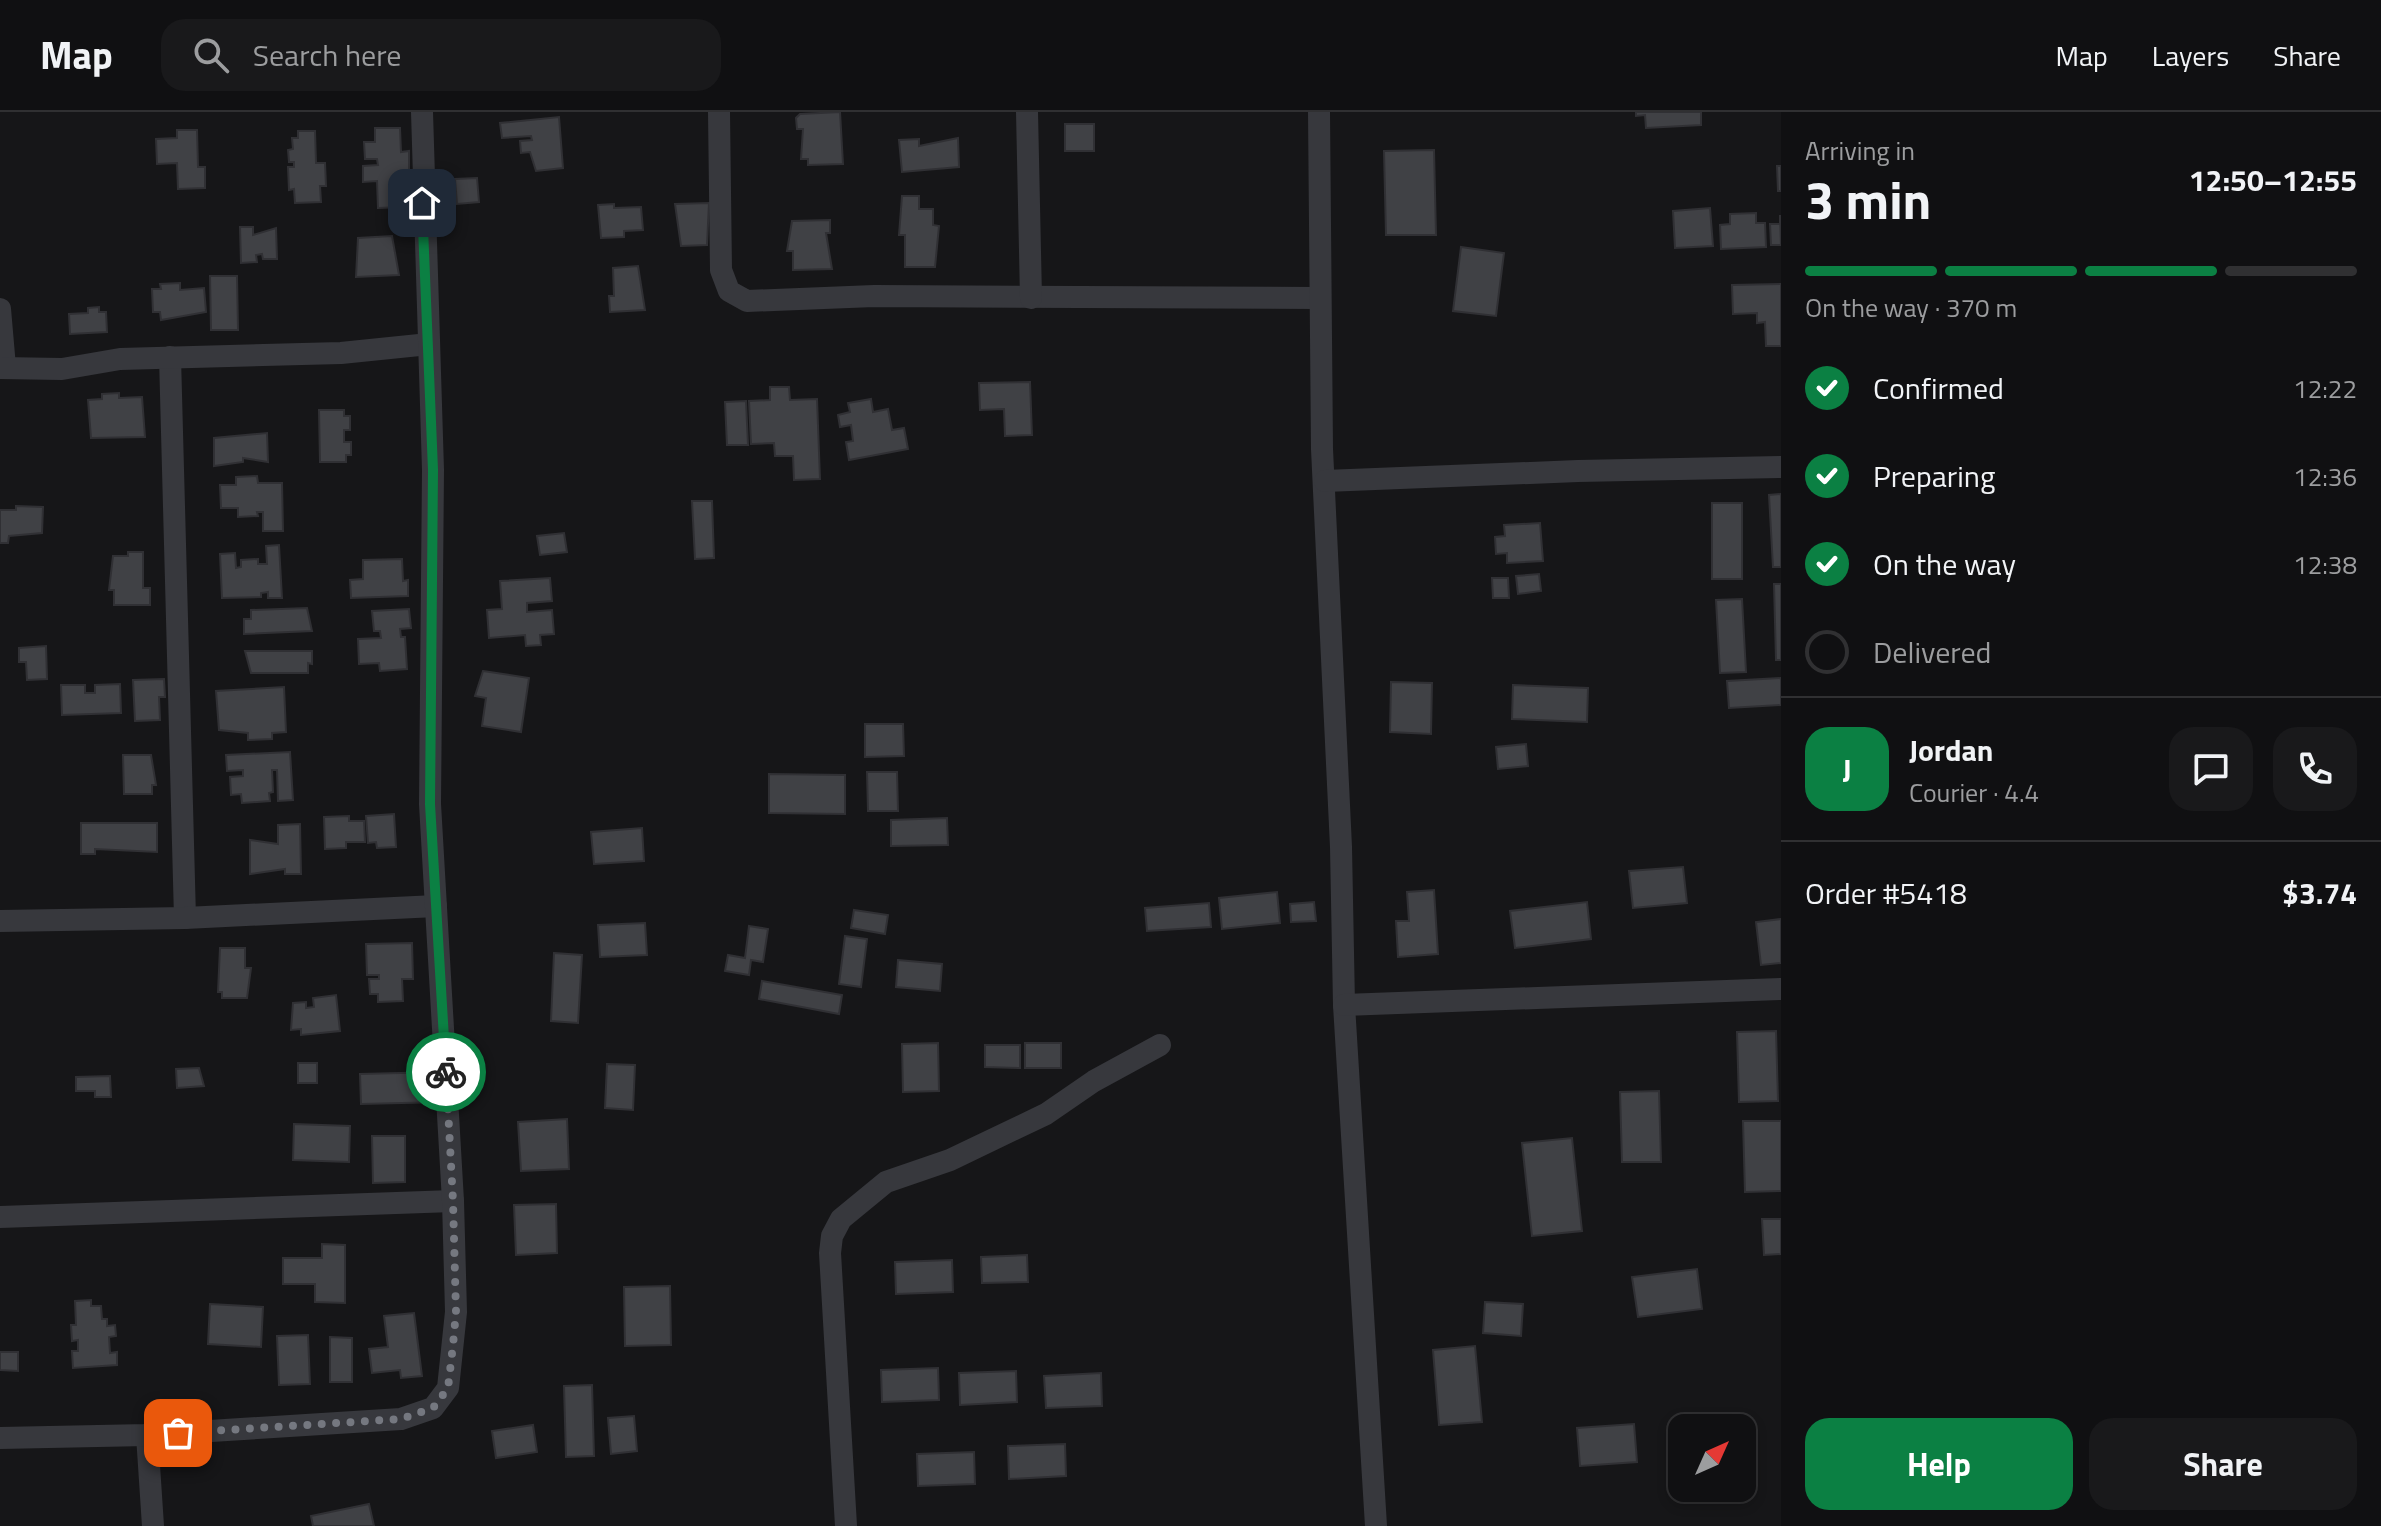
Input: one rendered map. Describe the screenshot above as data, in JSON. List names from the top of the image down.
{
  "north": "top right",
  "page": {
    "header": "Map",
    "search": "Search here",
    "nav": ["Map", "Layers", "Share"],
    "heading": ["3 min", "Arriving in", "12:50–12:55"],
    "panel": [
      "Jordan",
      "Courier · 4.4",
      "Order #5418",
      "$3.74"
    ],
    "bar": "On the way · 370 m",
    "list": [
      ["Confirmed", "12:22"],
      ["Preparing", "12:36"],
      ["On the way", "12:38"],
      "Delivered"
    ],
    "round": "J",
    "buttons": ["Help", "Share"]
  }
}
